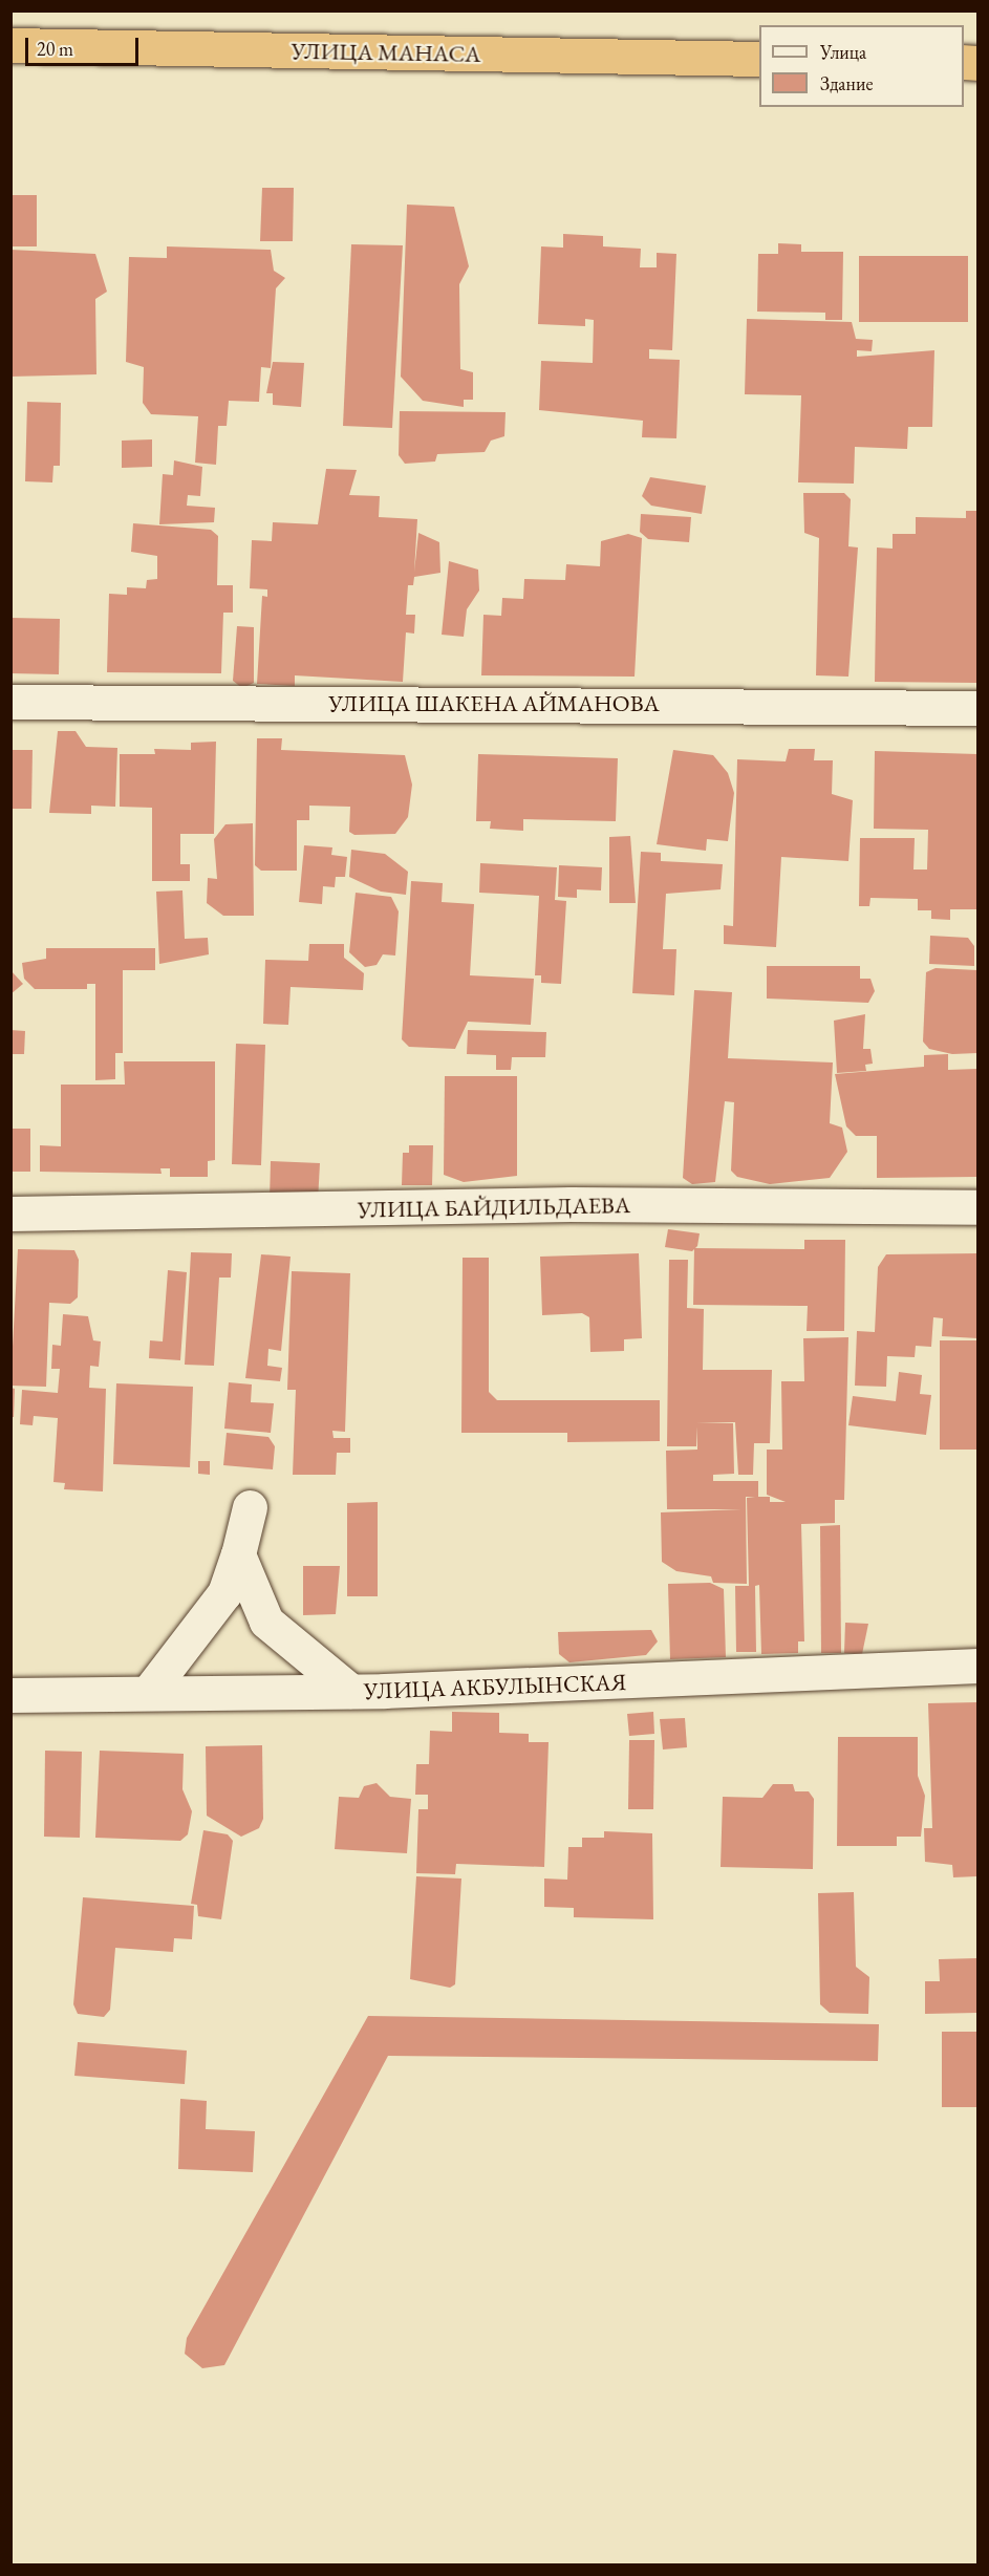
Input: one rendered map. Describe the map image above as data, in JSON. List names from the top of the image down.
{
  "streets": {
    "highway": ["УЛИЦА МАНАСА"],
    "street": ["УЛИЦА ШАКЕНА АЙМАНОВА", "УЛИЦА БАЙДИЛЬДАЕВА", "УЛИЦА АКБУЛЫНСКАЯ"]
  },
  "legend": ["Улица", "Здание"],
  "scale_bar": "20 m"
}
